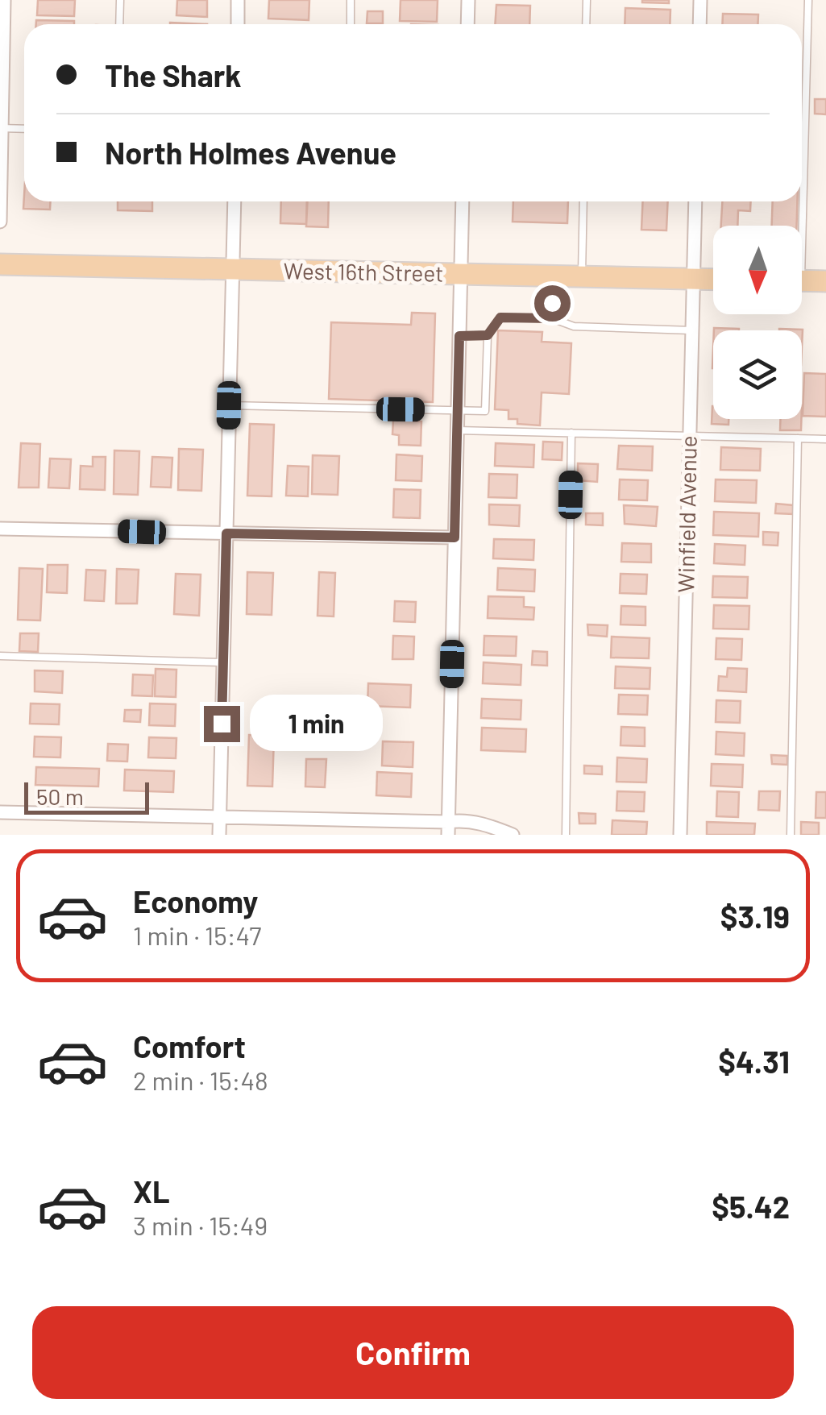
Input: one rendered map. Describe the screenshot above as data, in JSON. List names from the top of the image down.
{
  "streets": {
    "main road": ["West 16th Street"],
    "street": ["Winfield Avenue"]
  },
  "crossings": [
    ["West 16th Street", "Winfield Avenue"]
  ],
  "scale_bar": "50 m",
  "north": "bottom",
  "page": {
    "banner": ["The Shark", "North Holmes Avenue"],
    "bubble": "1 min",
    "scale": "50 m",
    "list": [
      {
        "name": "Economy",
        "note": "1 min · 15:47",
        "value": "$3.19"
      },
      {
        "name": "Comfort",
        "note": "2 min · 15:48",
        "value": "$4.31"
      },
      {
        "name": "XL",
        "note": "3 min · 15:49",
        "value": "$5.42"
      }
    ],
    "buttons": "Confirm"
  }
}
